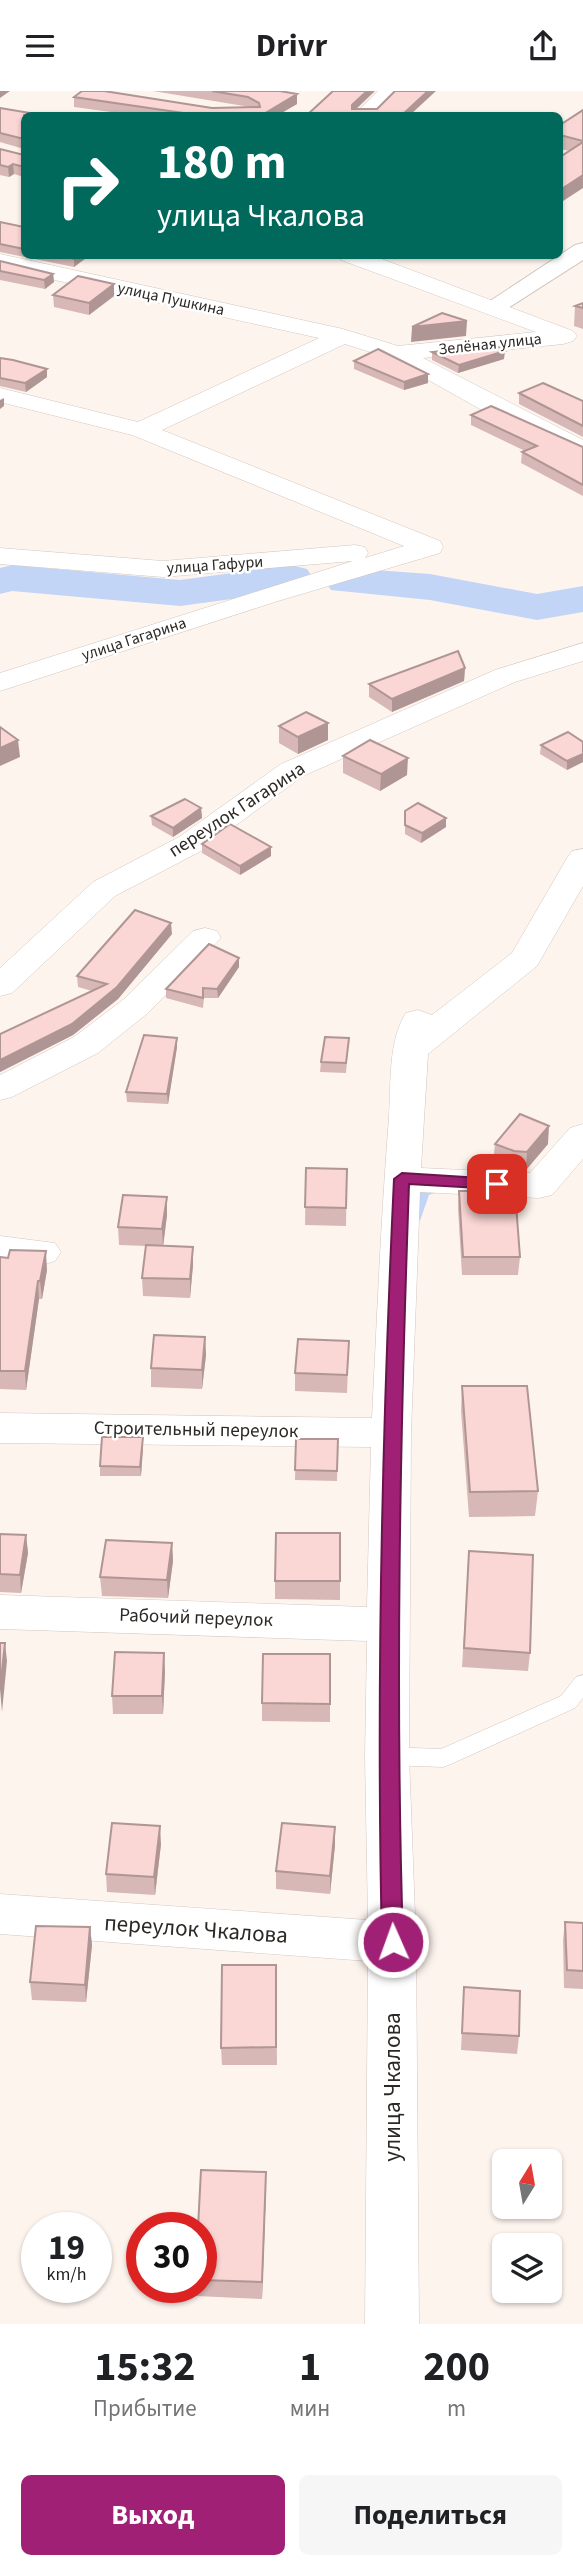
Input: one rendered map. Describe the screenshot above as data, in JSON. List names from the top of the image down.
{
  "streets": {
    "street": [
      "улица Пушкина",
      "Зелёная улица",
      "улица Гафури",
      "улица Гагарина",
      "переулок Гагарина",
      "Строительный переулок",
      "Рабочий переулок",
      "переулок Чкалова",
      "улица Чкалова"
    ]
  },
  "crossings": [
    ["улица Пушкина", "Зелёная улица"],
    ["улица Гафури", "улица Гагарина"],
    ["Строительный переулок", "улица Чкалова"],
    ["Рабочий переулок", "улица Чкалова"],
    ["переулок Чкалова", "улица Чкалова"]
  ],
  "north": "top",
  "page": {
    "header": "Drivr",
    "turn": ["180 m", "улица Чкалова"],
    "speed": "19 km/h",
    "limit": "30",
    "eta": [
      "15:32",
      "Прибытие",
      "1",
      "мин",
      "200",
      "m"
    ],
    "buttons": ["Выход", "Поделиться"]
  }
}
